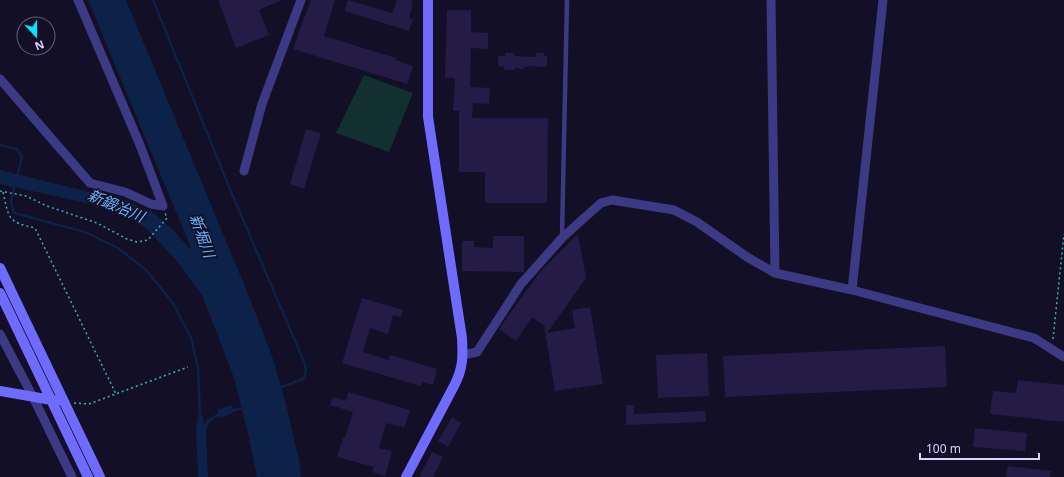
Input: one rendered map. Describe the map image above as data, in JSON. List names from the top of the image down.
{
  "water": ["新鍛冶川", "新堀川"],
  "scale_bar": "100 m",
  "north": "bottom"
}
